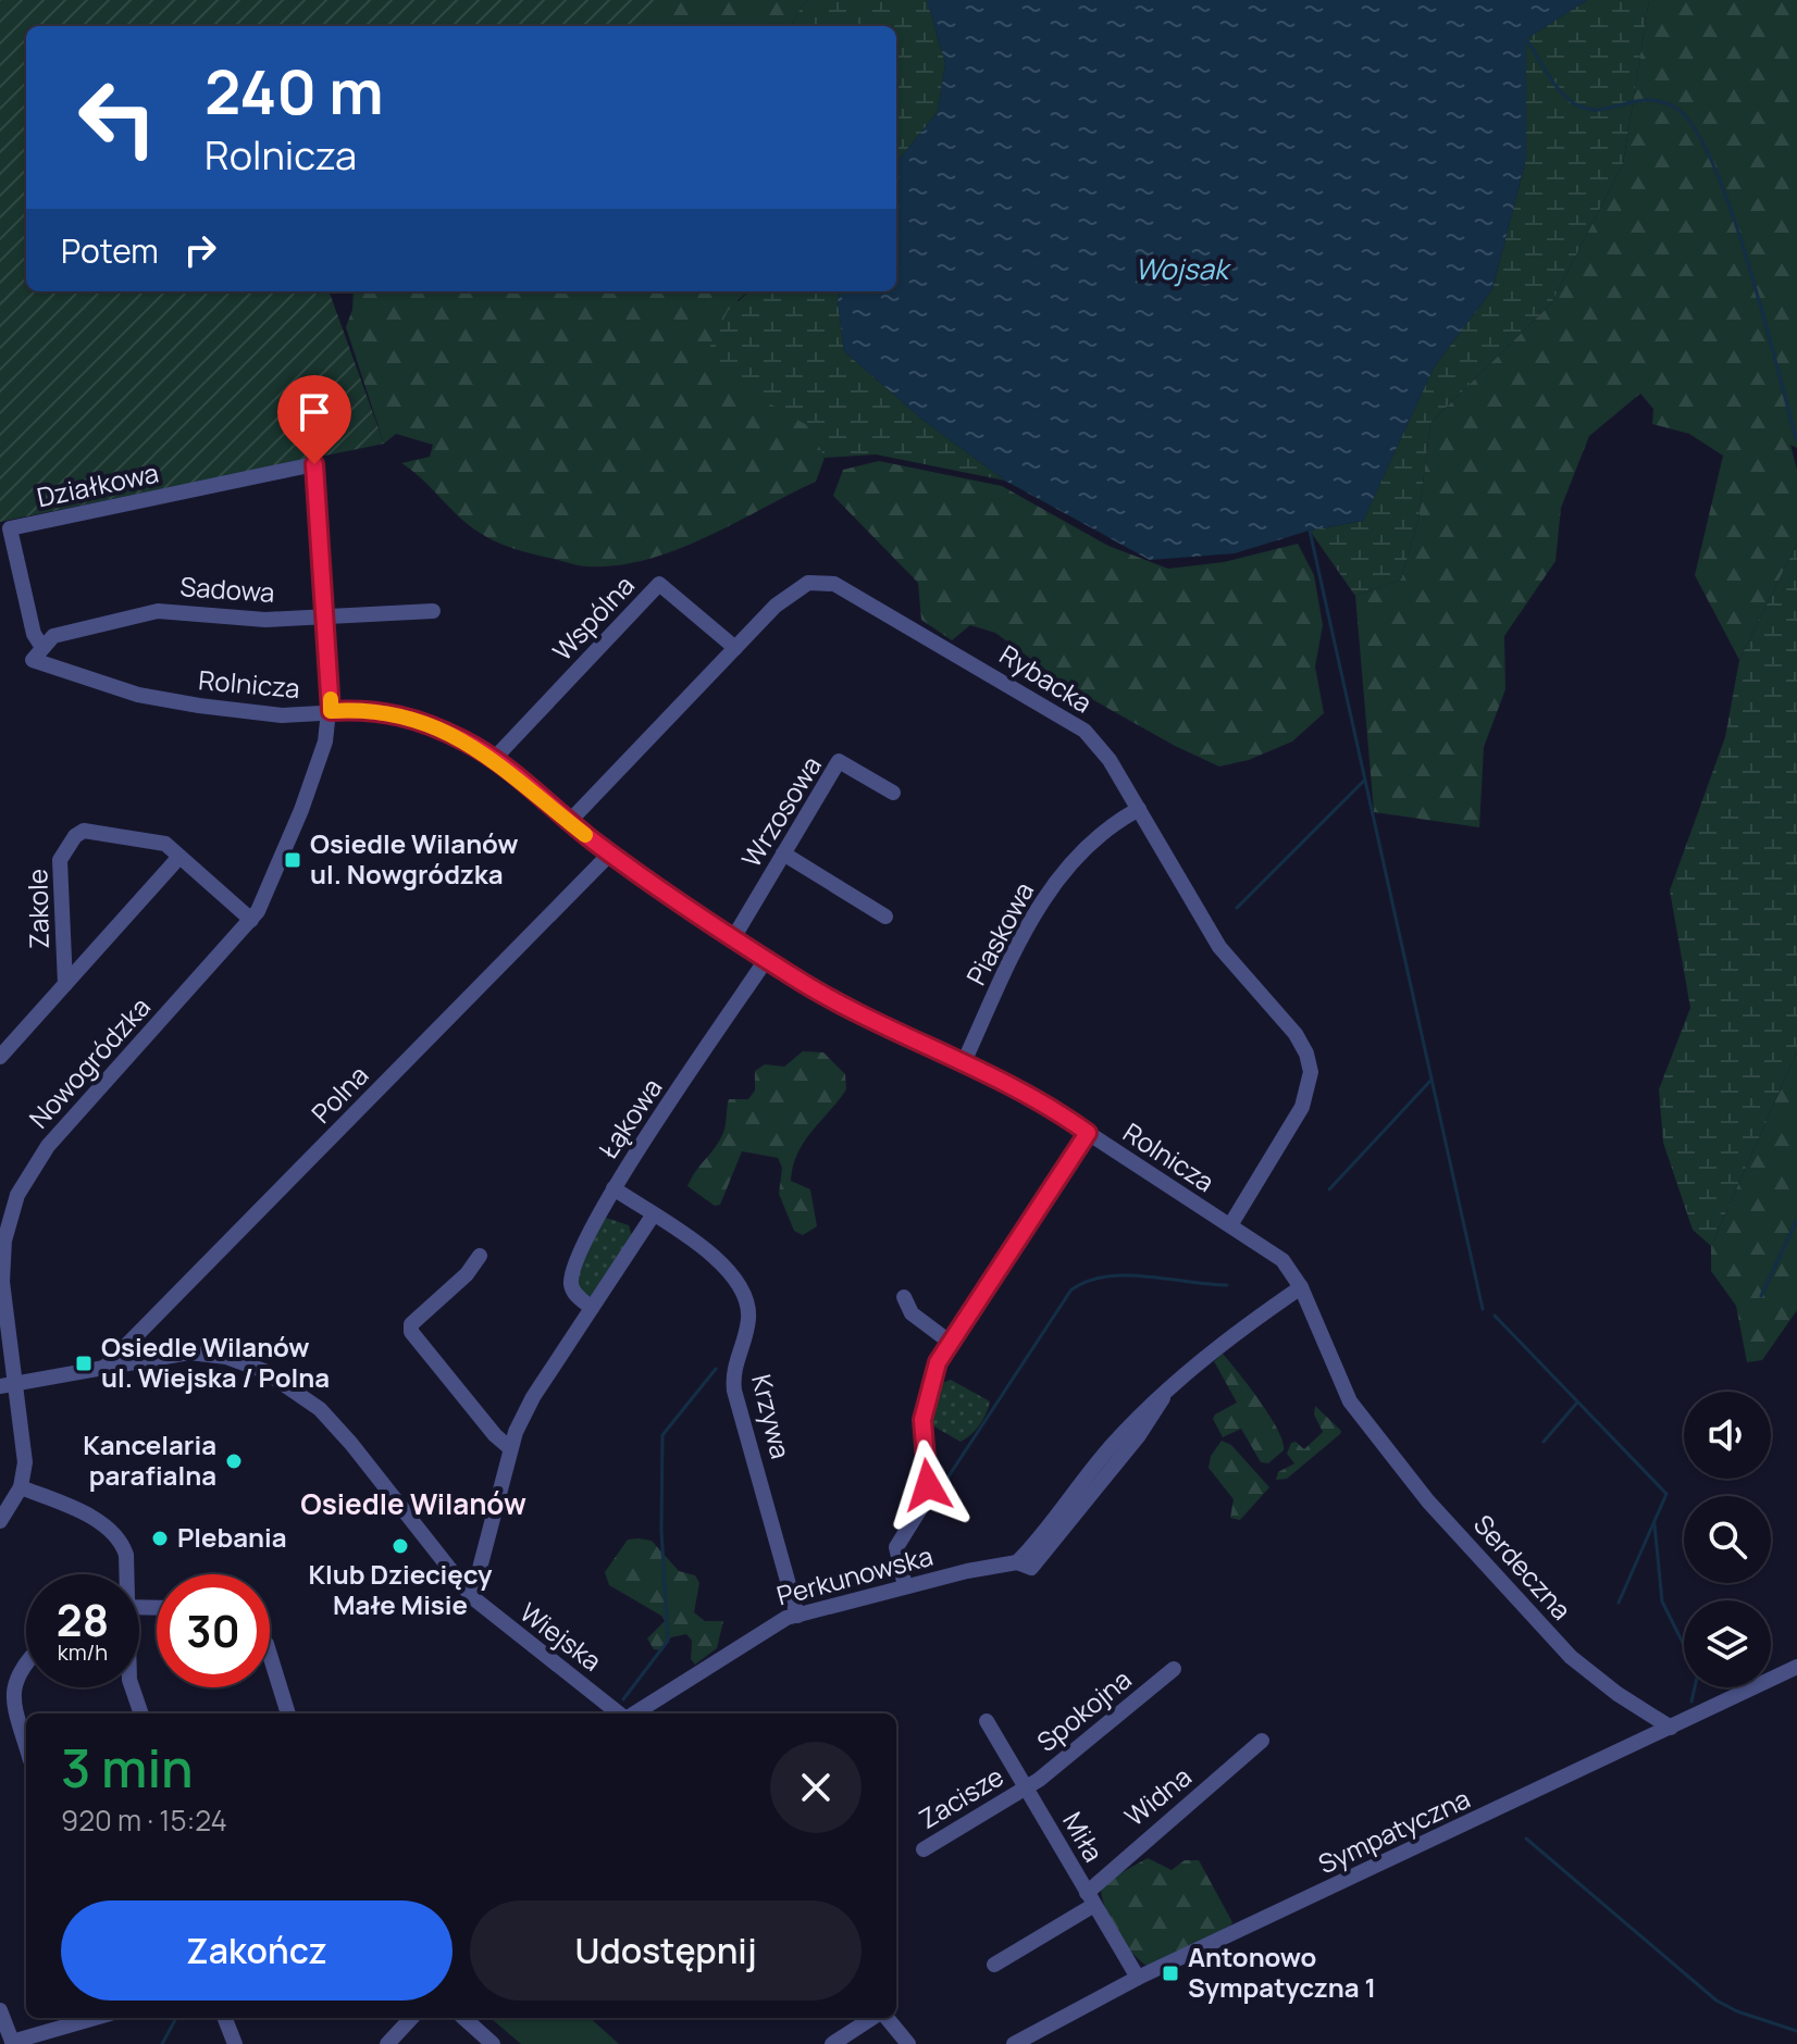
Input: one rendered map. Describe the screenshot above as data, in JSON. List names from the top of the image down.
{
  "streets": {
    "street": [
      "Działkowa",
      "Sadowa",
      "Wspólna",
      "Rybacka",
      "Rolnicza",
      "Wrzosowa",
      "Zakole",
      "Piaskowa",
      "Nowogródzka",
      "Polna",
      "Łąkowa",
      "Krzywa",
      "Serdeczna",
      "Perkunowska",
      "Wiejska",
      "Spokojna",
      "Widna",
      "Zacisze",
      "Sympatyczna",
      "Miła"
    ]
  },
  "crossings": [
    ["Działkowa", "Sadowa"],
    ["Działkowa", "Rolnicza"],
    ["Działkowa", "Nowogródzka"],
    ["Sadowa", "Rolnicza"],
    ["Sadowa", "Nowogródzka"],
    ["Wspólna", "Rybacka"],
    ["Wspólna", "Rolnicza"],
    ["Rybacka", "Rolnicza"],
    ["Rybacka", "Piaskowa"],
    ["Rolnicza", "Wrzosowa"],
    ["Rolnicza", "Piaskowa"],
    ["Rolnicza", "Nowogródzka"],
    ["Rolnicza", "Polna"],
    ["Rolnicza", "Łąkowa"],
    ["Rolnicza", "Serdeczna"],
    ["Rolnicza", "Perkunowska"],
    ["Zakole", "Nowogródzka"],
    ["Nowogródzka", "Wiejska"],
    ["Polna", "Wiejska"],
    ["Łąkowa", "Krzywa"],
    ["Krzywa", "Perkunowska"],
    ["Serdeczna", "Sympatyczna"],
    ["Spokojna", "Zacisze"],
    ["Spokojna", "Miła"],
    ["Widna", "Miła"],
    ["Zacisze", "Miła"],
    ["Sympatyczna", "Miła"]
  ],
  "districts": ["Osiedle Wilanów"],
  "water": ["Wojsak"],
  "places": {
    "transit": ["Osiedle Wilanów ul. Nowgródzka", "Osiedle Wilanów ul. Wiejska / Polna", "Antonowo Sympatyczna 1"],
    "other": ["Kancelaria parafialna", "Plebania", "Klub Dziecięcy Małe Misie"]
  },
  "page": {
    "turn": ["240 m", "Rolnicza"],
    "then": "Potem",
    "speed": "28 km/h",
    "limit": "30",
    "heading": ["3 min", "920 m · 15:24"],
    "buttons": ["Zakończ", "Udostępnij"]
  }
}
